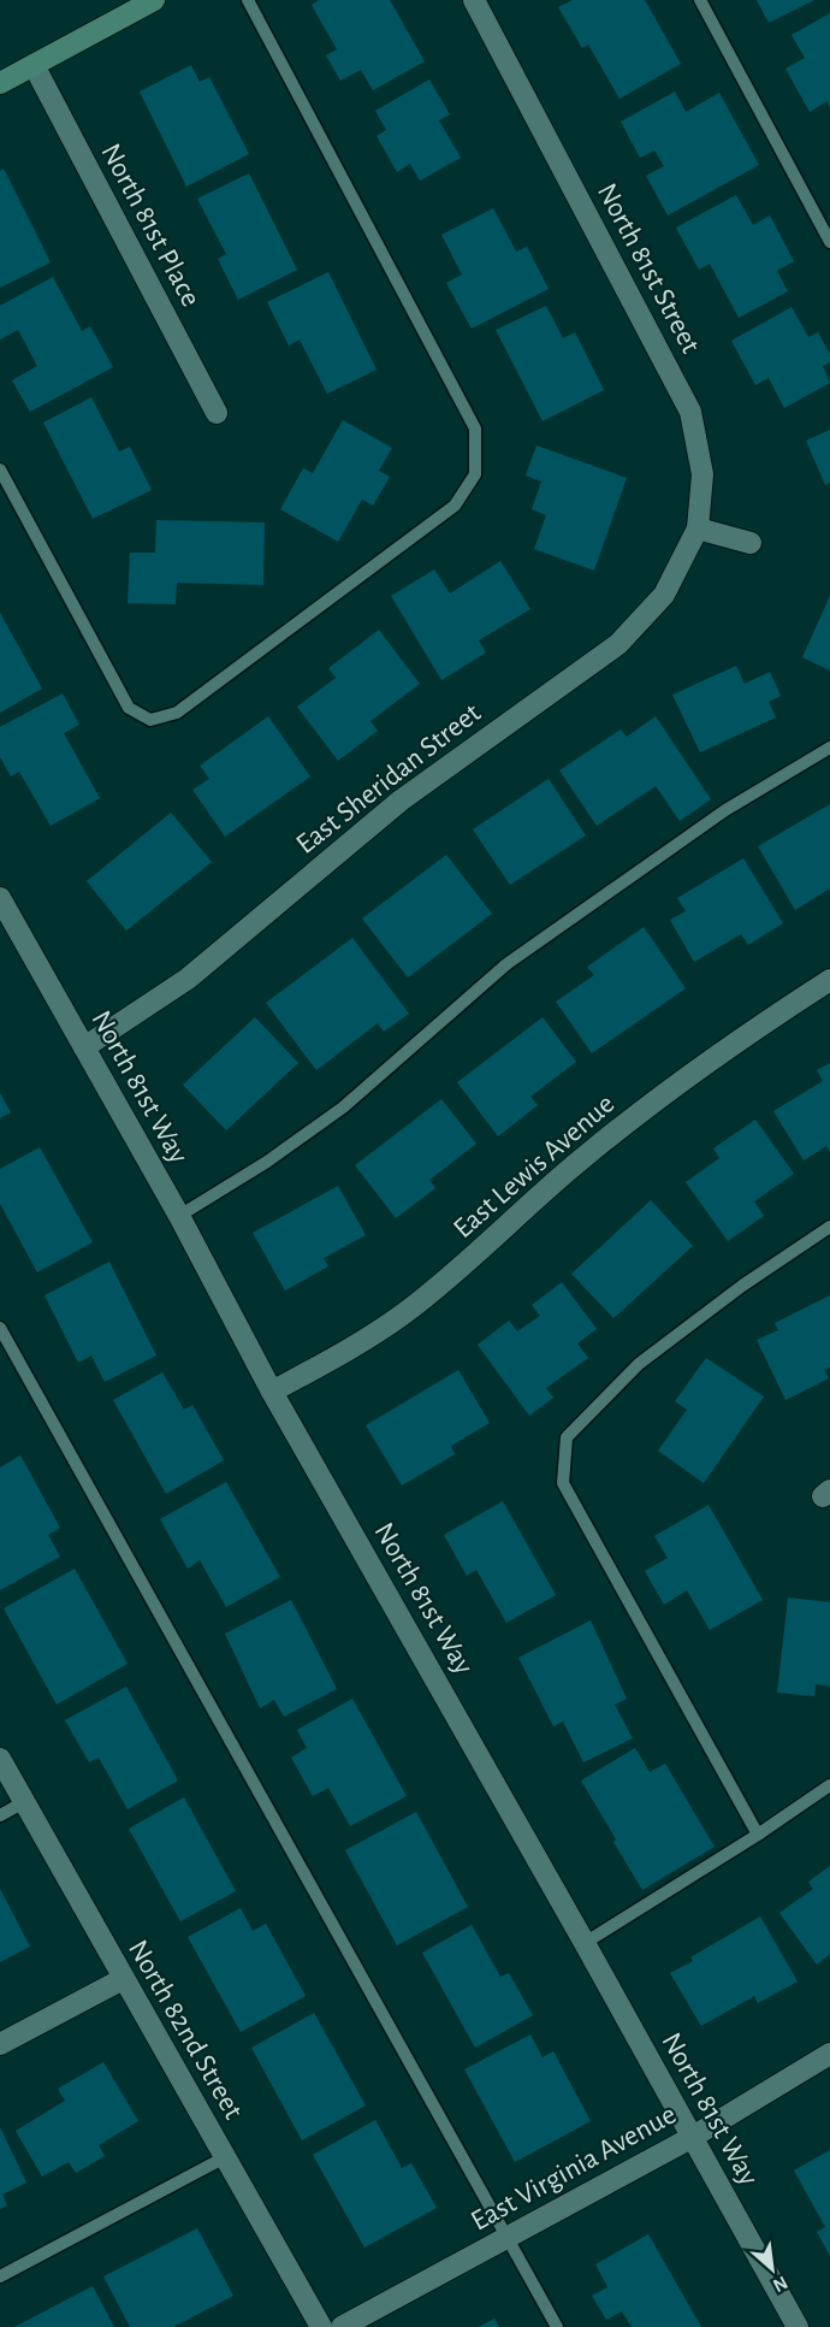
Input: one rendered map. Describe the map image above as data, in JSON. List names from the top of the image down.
{
  "streets": {
    "street": [
      "North 81st Place",
      "North 81st Street",
      "East Sheridan Street",
      "North 81st Way",
      "East Lewis Avenue",
      "North 82nd Street",
      "East Virginia Avenue"
    ]
  },
  "crossings": [
    ["North 81st Street", "East Sheridan Street"],
    ["East Sheridan Street", "North 81st Way"],
    ["North 81st Way", "East Lewis Avenue"],
    ["North 81st Way", "East Virginia Avenue"]
  ],
  "north": "bottom right"
}
